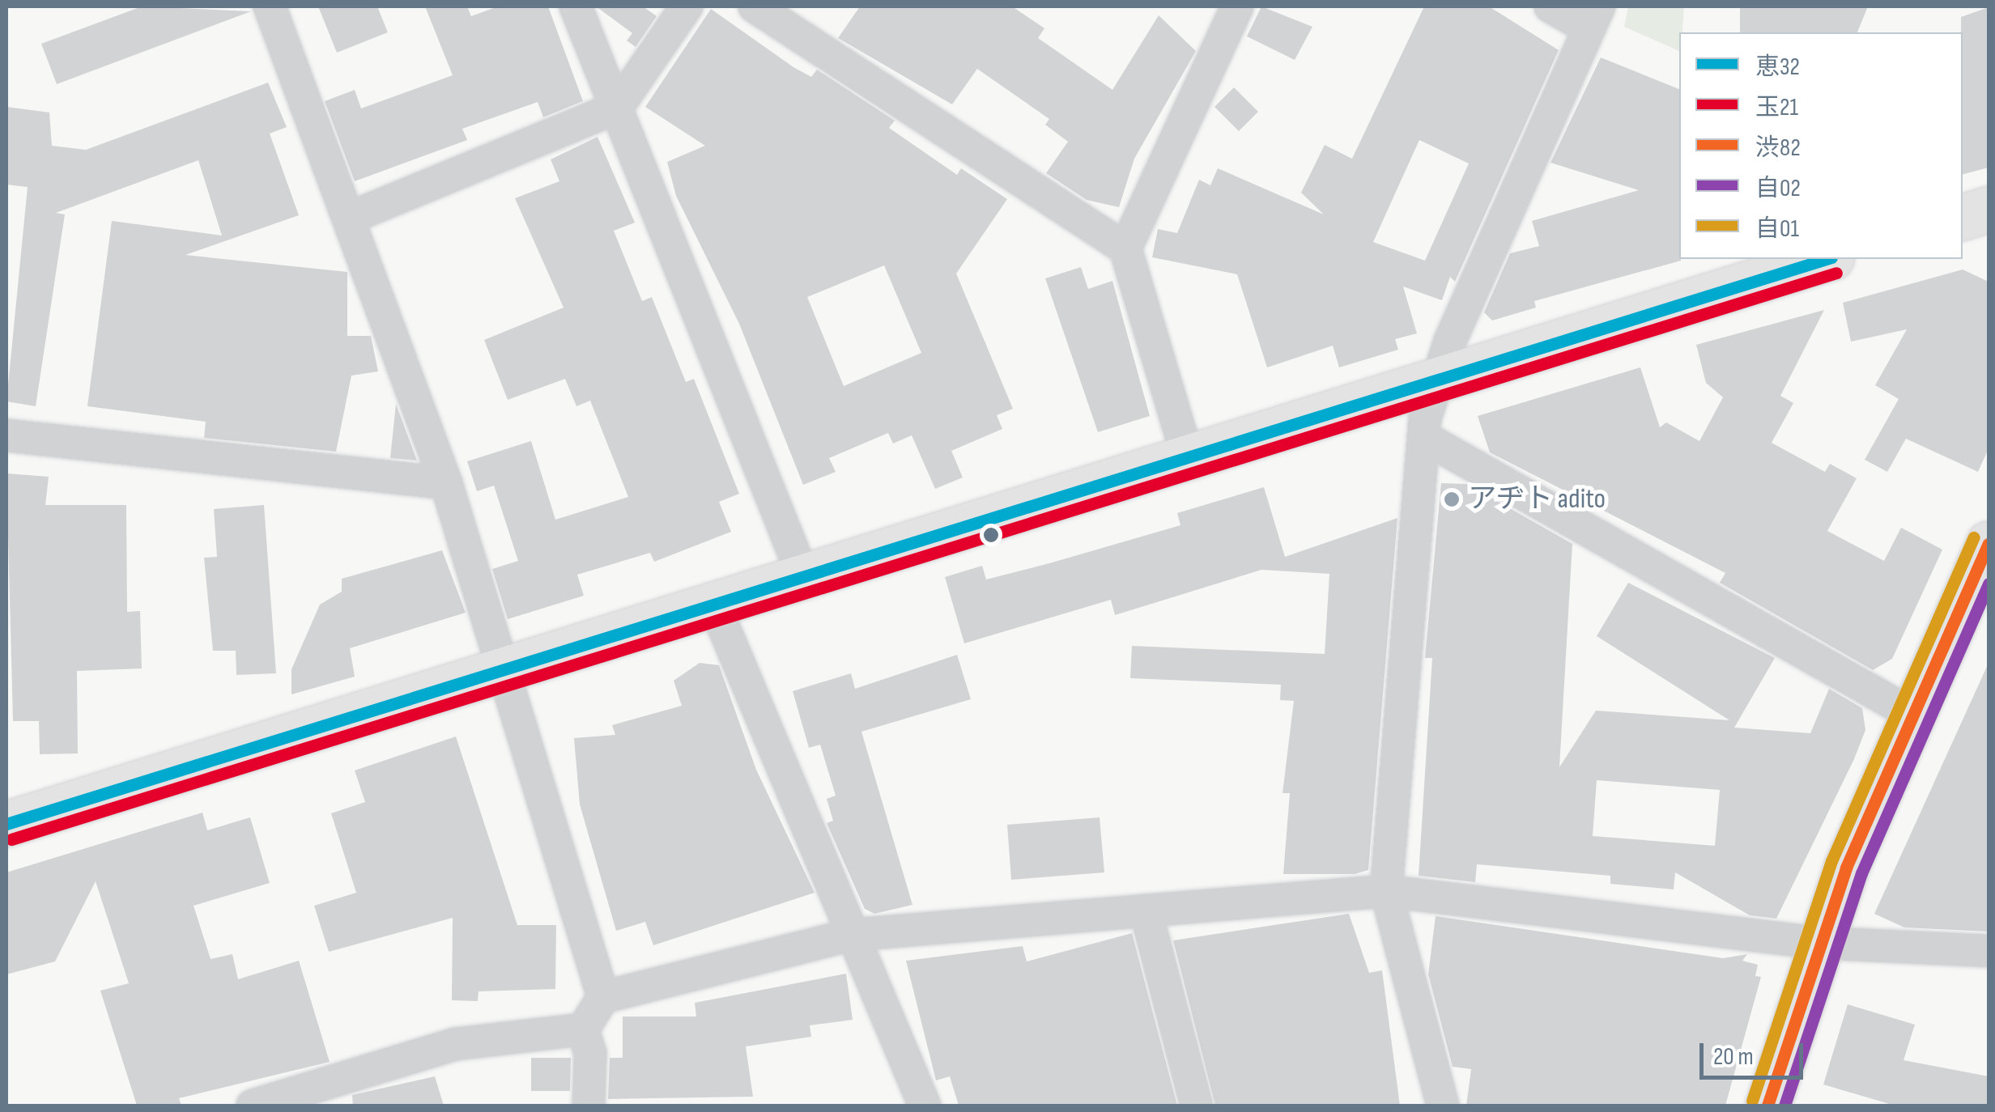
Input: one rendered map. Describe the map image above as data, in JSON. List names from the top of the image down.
{
  "places": ["アヂト adito"],
  "lines": [
    "transit line 恵32",
    "transit line 玉21",
    "transit line 自01",
    "transit line 渋82",
    "transit line 自02"
  ],
  "legend": [
    "恵32",
    "玉21",
    "渋82",
    "自02",
    "自01"
  ],
  "scale_bar": "20 m"
}
